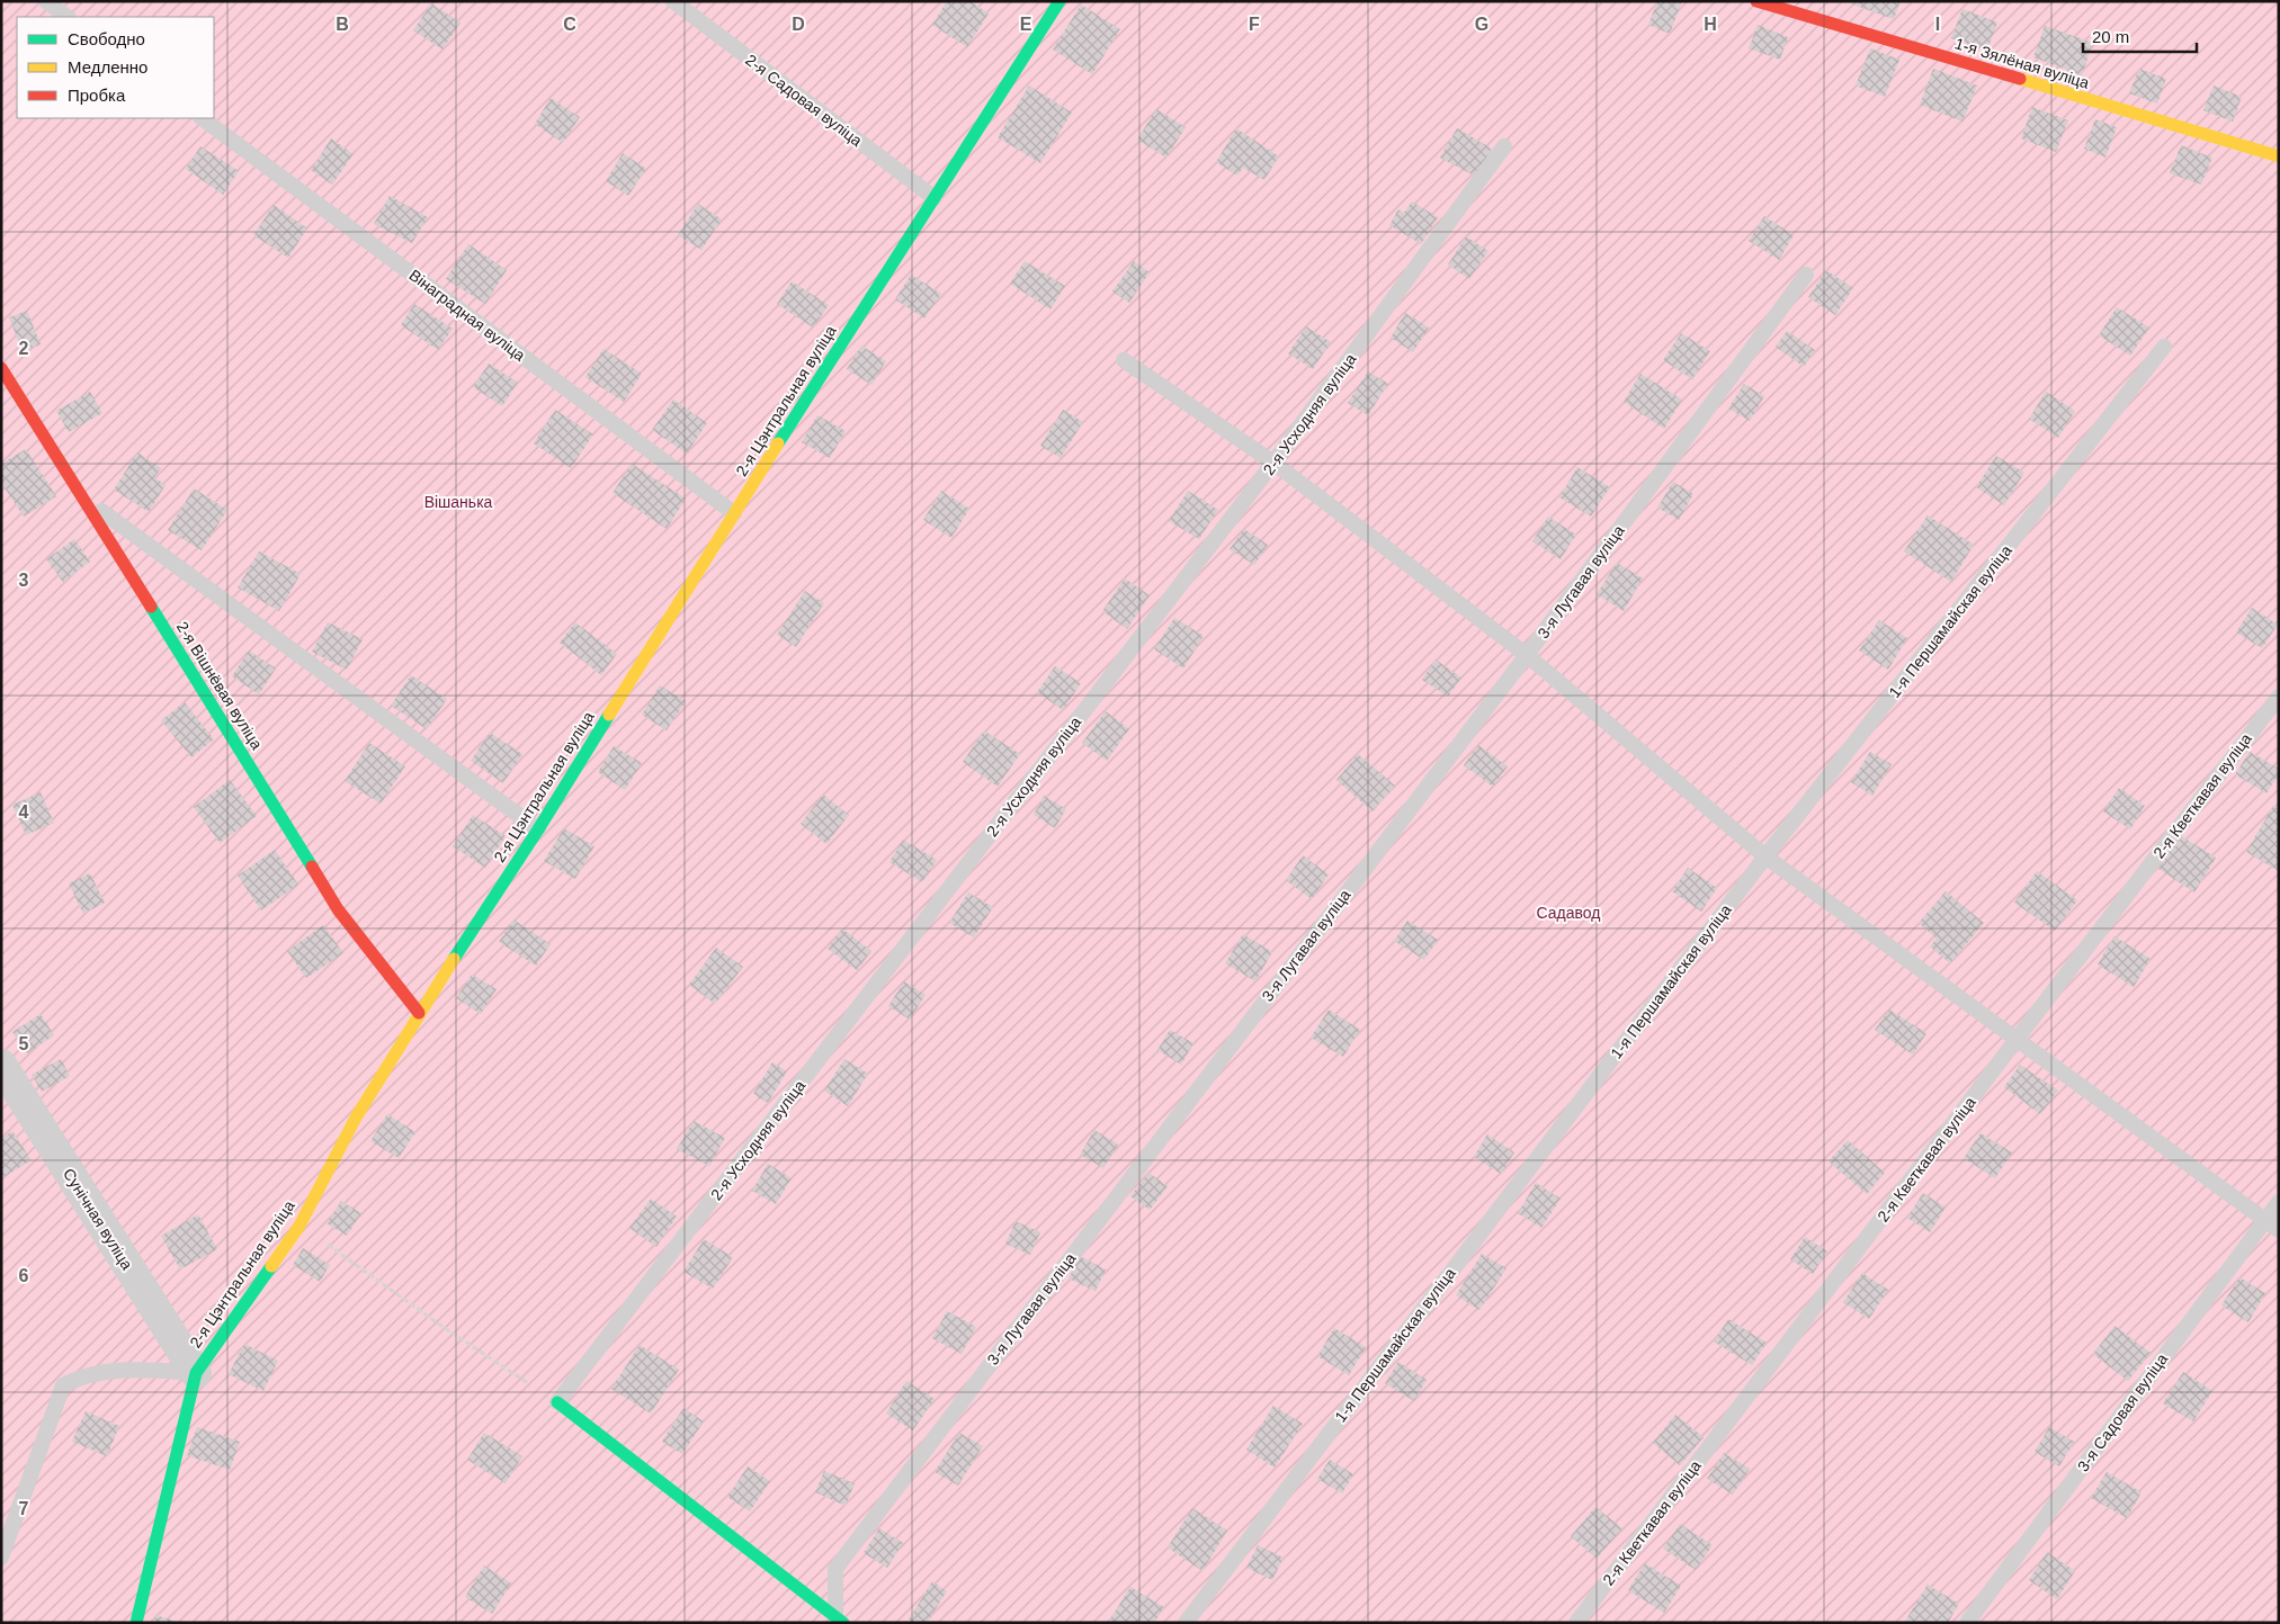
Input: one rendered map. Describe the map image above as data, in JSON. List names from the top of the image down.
{
  "streets": {
    "street": [
      "1-я Зялёная вуліца",
      "2-я Цэнтральная вуліца",
      "2-я Вішнёвая вуліца",
      "Сунічная вуліца"
    ],
    "lane": [
      "2-я Садовая вуліца",
      "Вінаградная вуліца",
      "2-я Усходняя вуліца",
      "3-я Лугавая вуліца",
      "1-я Першамайская вуліца",
      "2-я Кветкавая вуліца",
      "3-я Садовая вуліца"
    ]
  },
  "crossings": [
    ["2-я Садовая вуліца", "2-я Цэнтральная вуліца"],
    ["Вінаградная вуліца", "2-я Цэнтральная вуліца"],
    ["2-я Цэнтральная вуліца", "2-я Вішнёвая вуліца"],
    ["2-я Цэнтральная вуліца", "Сунічная вуліца"]
  ],
  "parks": ["Вішанька", "Садавод"],
  "legend": ["Свободно", "Медленно", "Пробка"],
  "scale_bar": "20 m",
  "grid": {
    "columns": [
      "B",
      "C",
      "D",
      "E",
      "F",
      "G",
      "H",
      "I"
    ],
    "rows": [
      "2",
      "3",
      "4",
      "5",
      "6",
      "7"
    ]
  }
}
